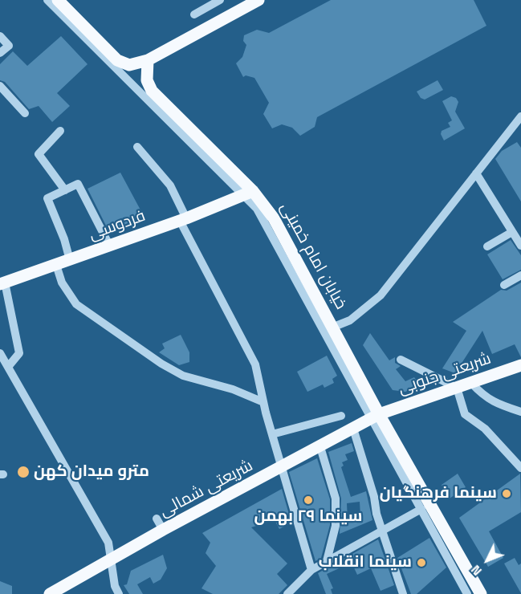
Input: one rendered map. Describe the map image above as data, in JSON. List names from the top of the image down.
{
  "streets": {
    "main road": [
      "فردوسی",
      "خیابان امام خمینی",
      "شریعتی جنوبی",
      "شریعتی شمالی"
    ]
  },
  "crossings": [
    ["فردوسی", "خیابان امام خمینی"],
    ["خیابان امام خمینی", "شریعتی جنوبی"],
    ["خیابان امام خمینی", "شریعتی شمالی"],
    ["شریعتی جنوبی", "شریعتی شمالی"]
  ],
  "places": [
    "مترو میدان کهن",
    "سینما فرهنگیان",
    "سینما ۲۹ بهمن",
    "سینما انقلاب"
  ],
  "north": "bottom left"
}
